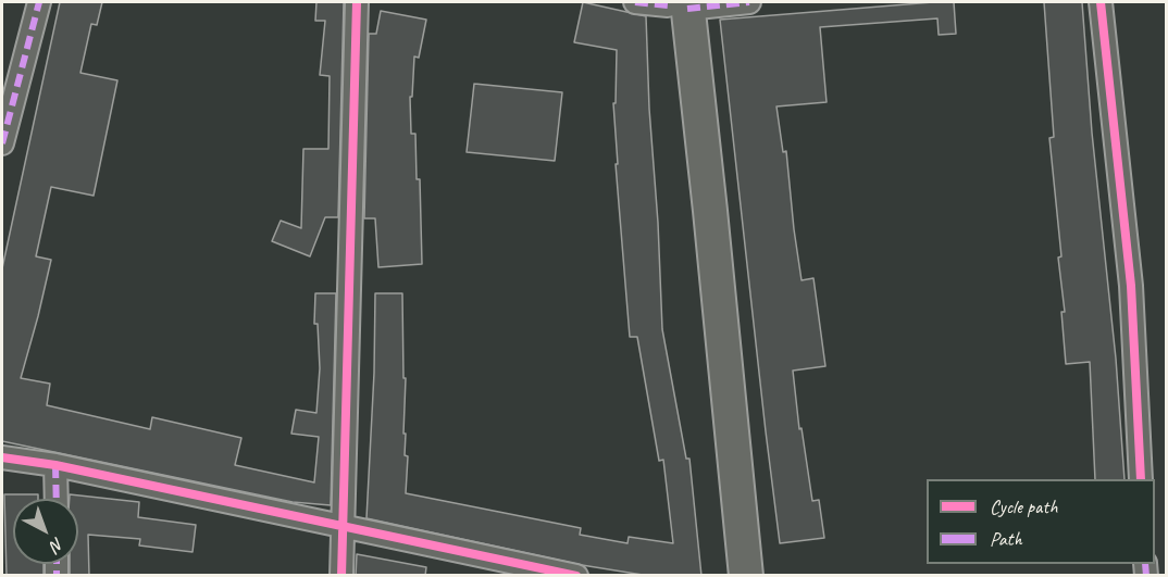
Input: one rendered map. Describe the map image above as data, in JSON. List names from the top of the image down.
{
  "legend": ["Cycle path", "Path"],
  "north": "bottom right"
}
